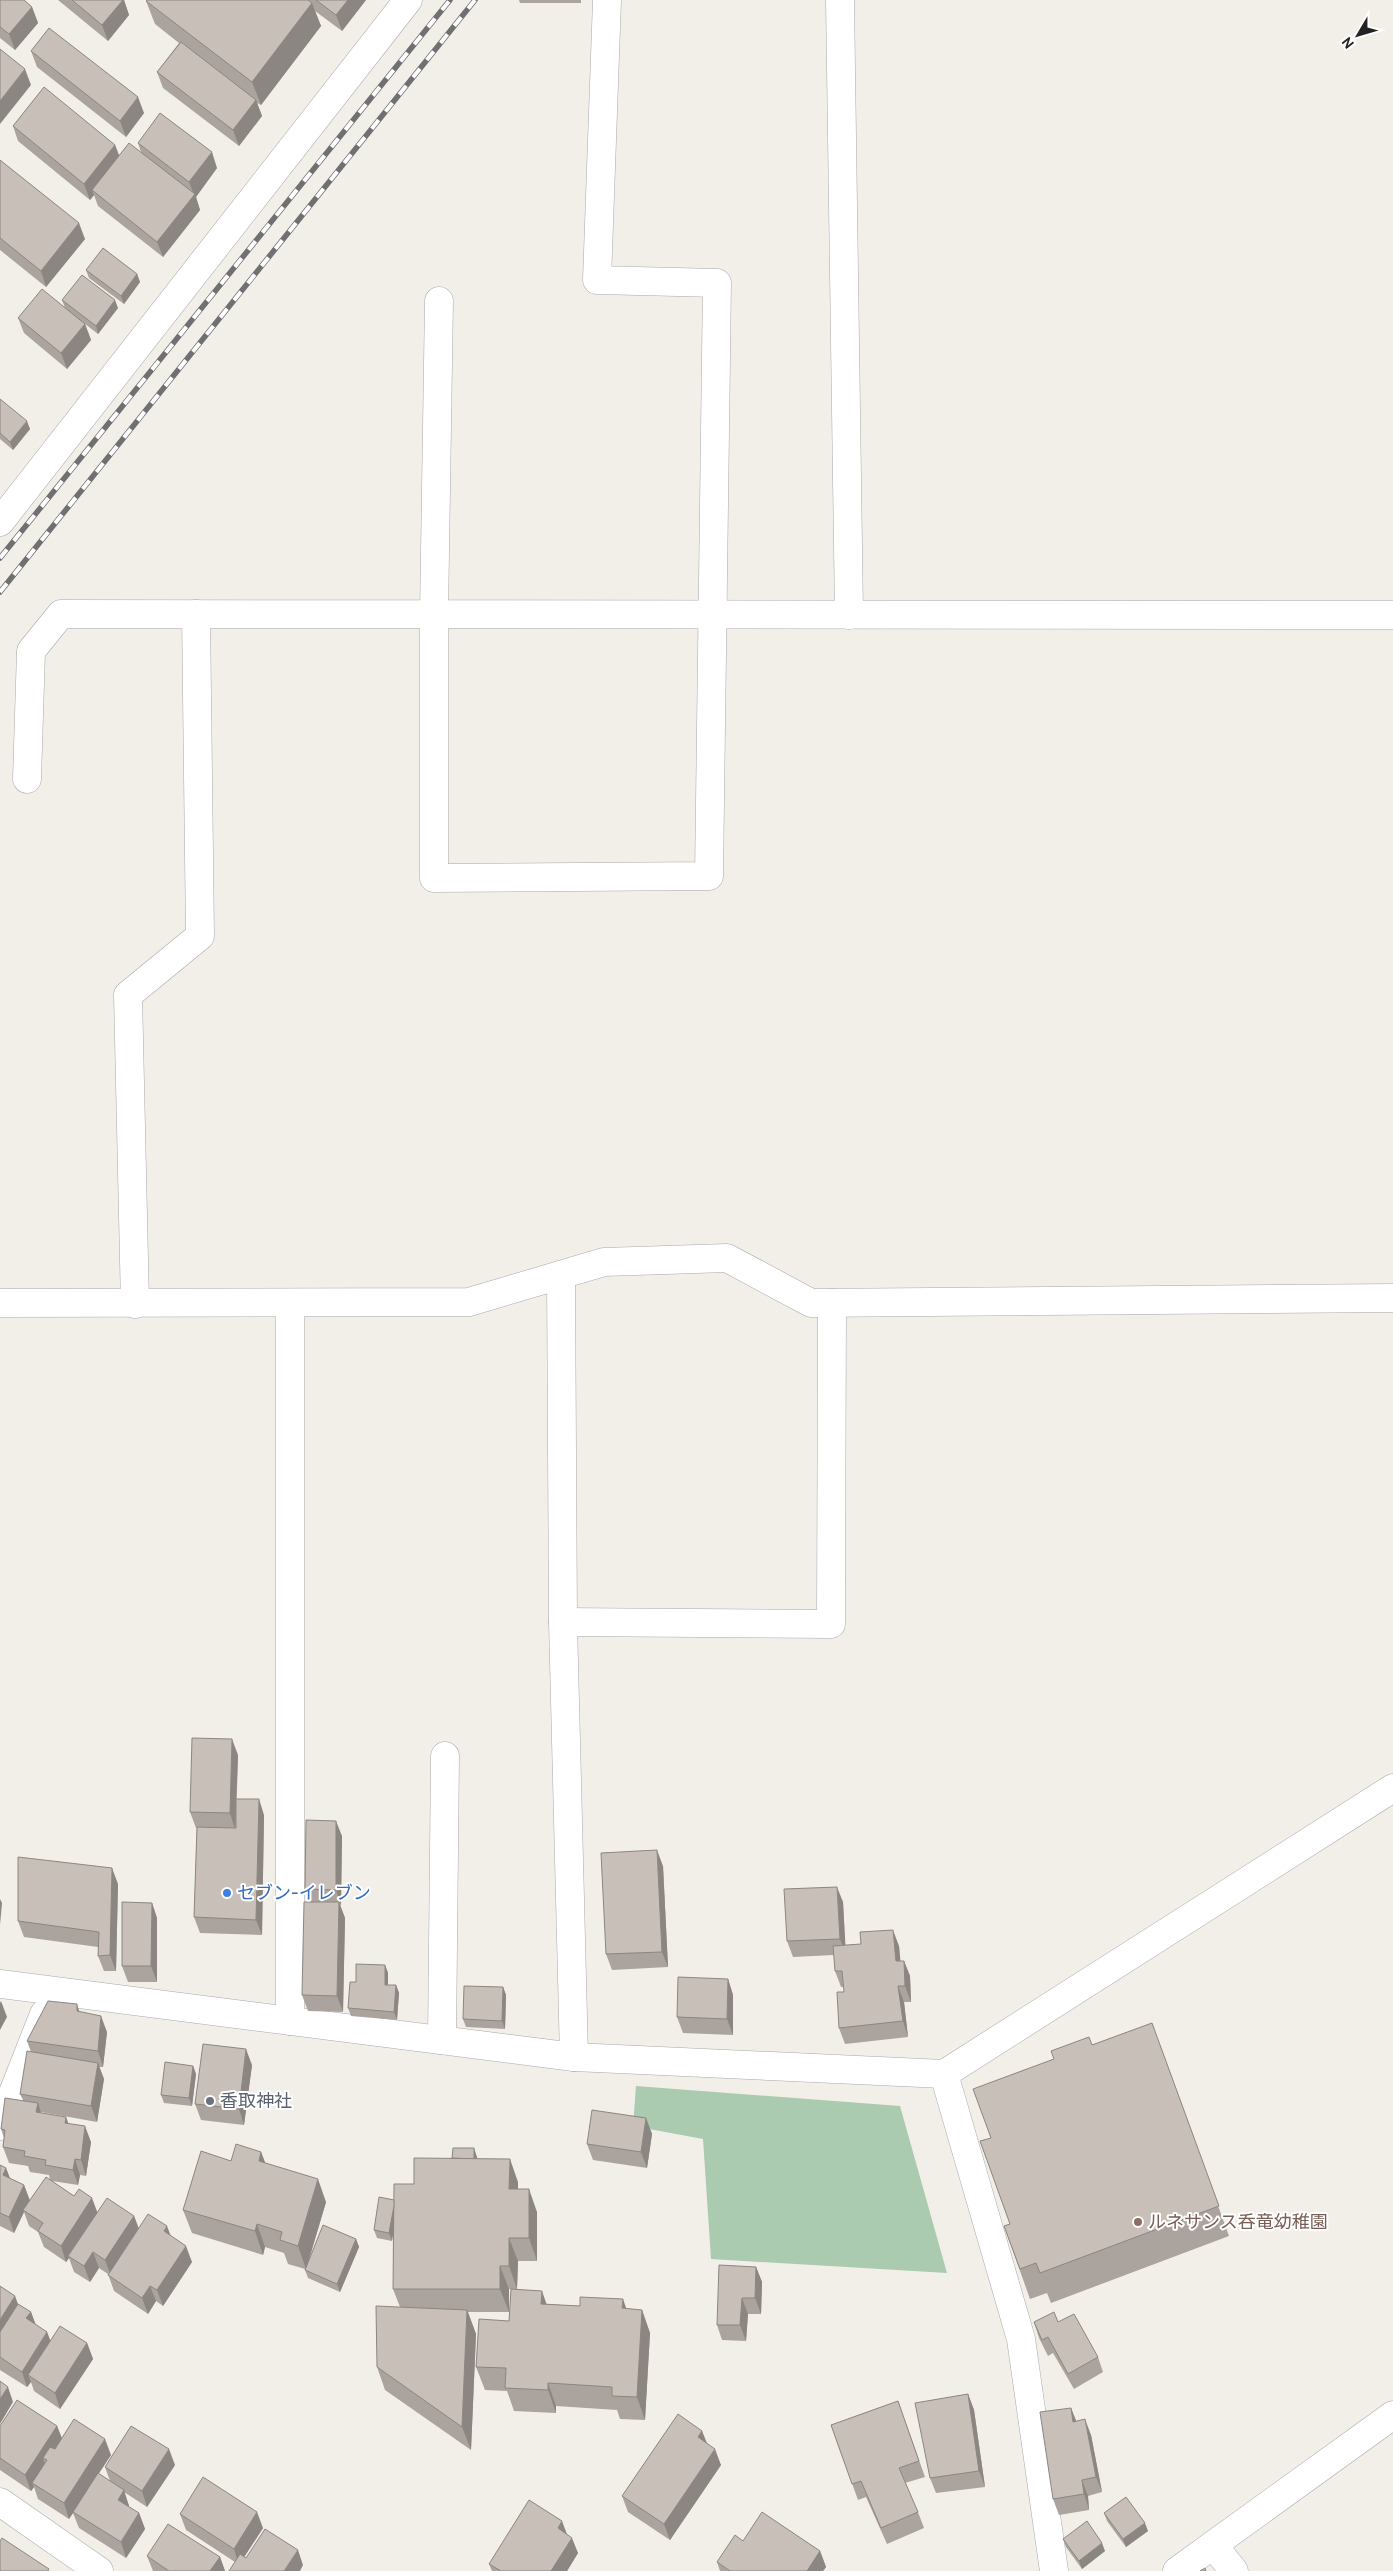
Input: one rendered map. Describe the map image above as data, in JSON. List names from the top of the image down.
{
  "places": ["セブン-イレブン", "香取神社", "ルネサンス呑竜幼稚園"],
  "north": "bottom left"
}
